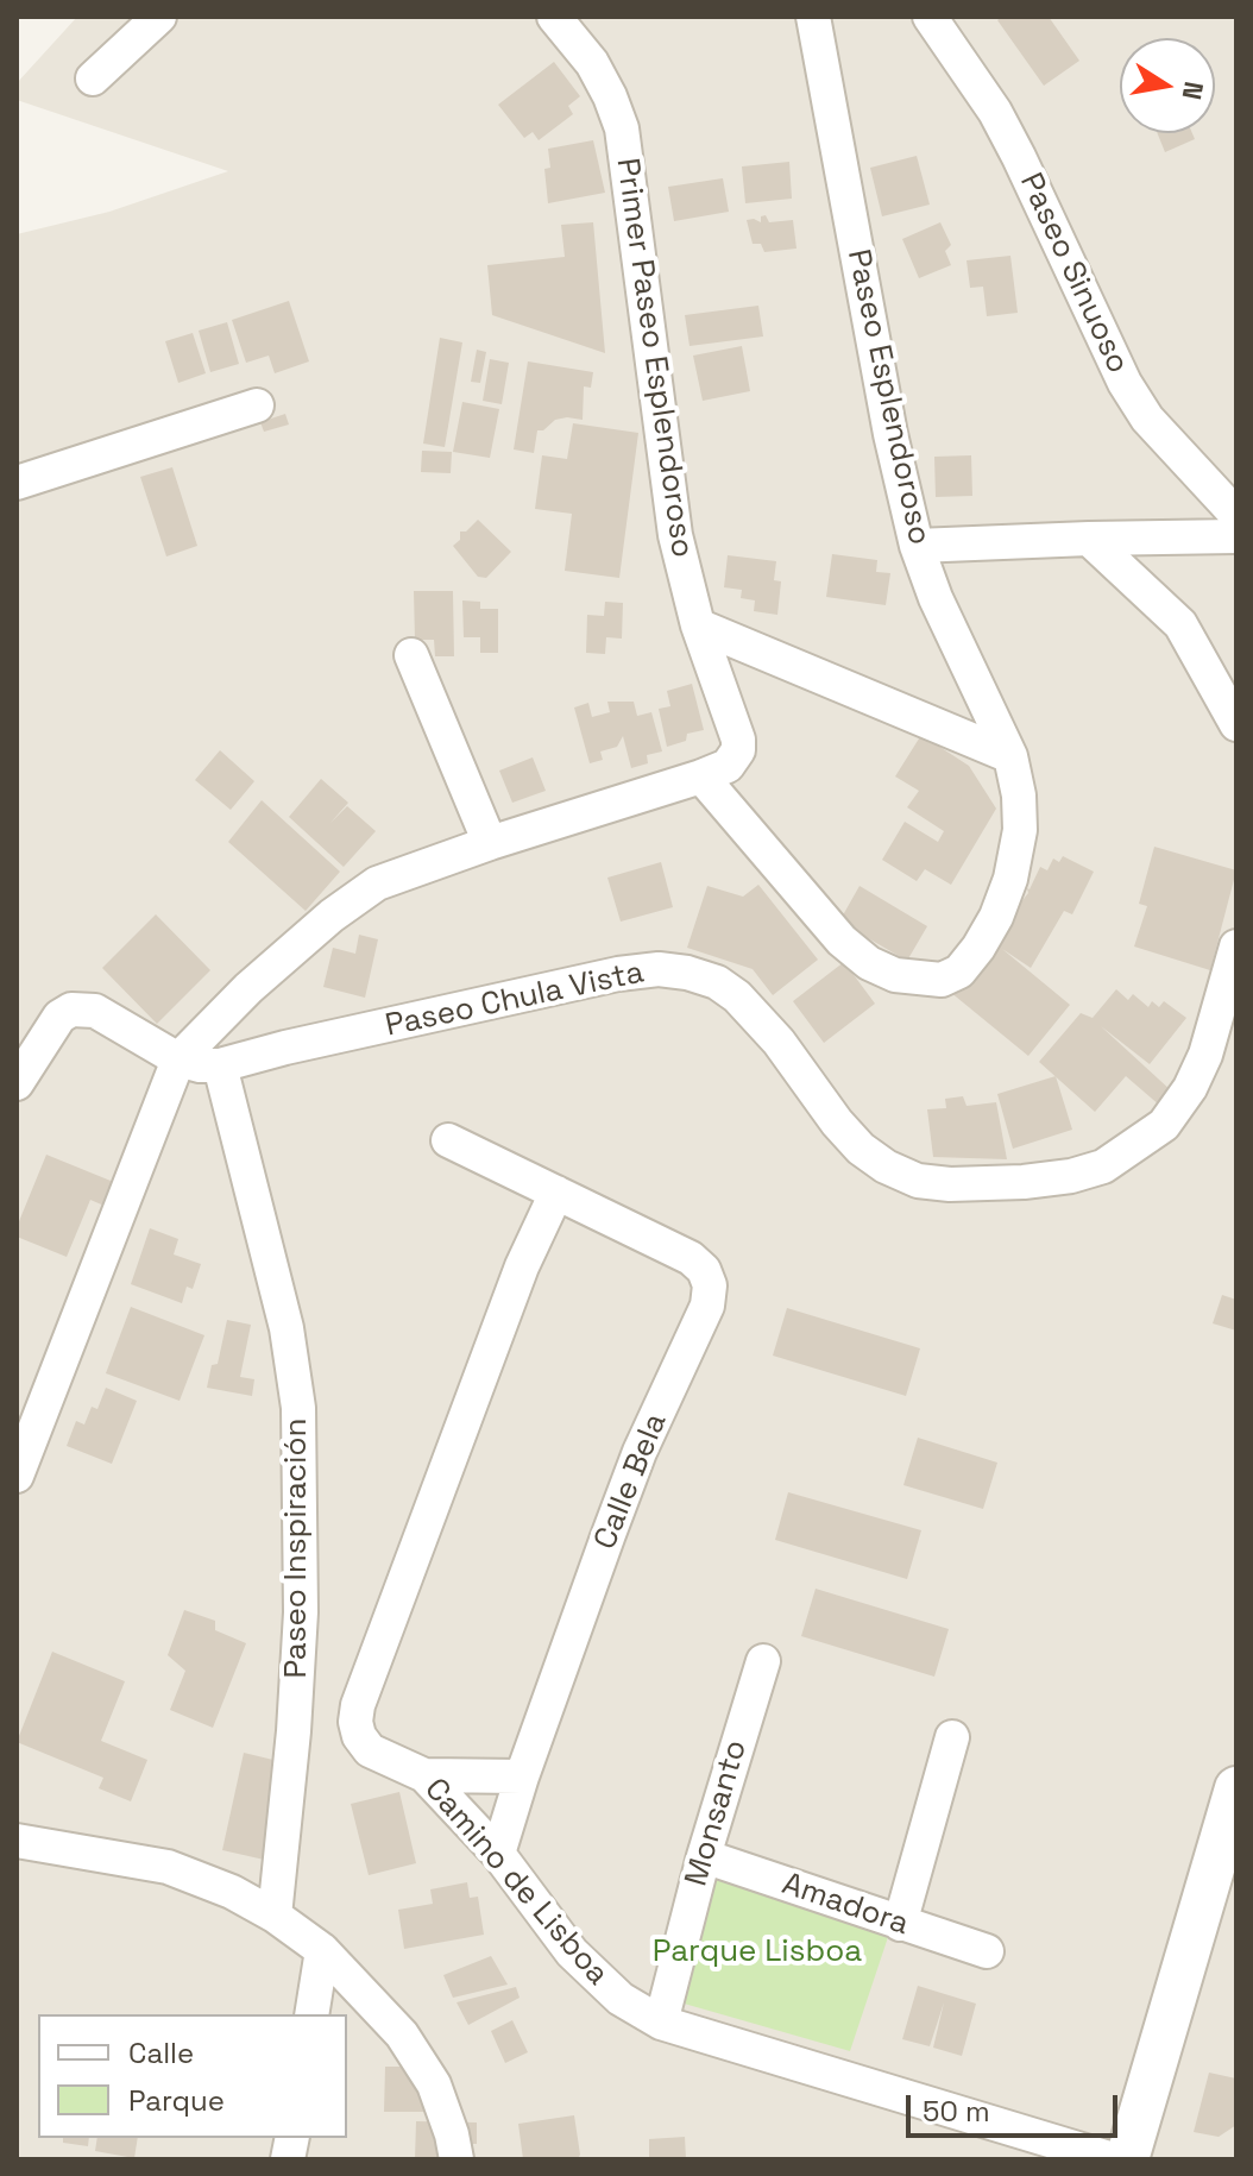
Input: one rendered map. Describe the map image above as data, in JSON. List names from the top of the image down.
{
  "streets": {
    "street": [
      "Paseo Sinuoso",
      "Primer Paseo Esplendoroso",
      "Paseo Esplendoroso",
      "Paseo Chula Vista",
      "Calle Bela",
      "Paseo Inspiración",
      "Monsanto",
      "Camino de Lisboa",
      "Amadora"
    ]
  },
  "crossings": [
    ["Primer Paseo Esplendoroso", "Paseo Esplendoroso"],
    ["Primer Paseo Esplendoroso", "Paseo Chula Vista"],
    ["Primer Paseo Esplendoroso", "Paseo Inspiración"],
    ["Paseo Chula Vista", "Paseo Inspiración"],
    ["Calle Bela", "Camino de Lisboa"],
    ["Monsanto", "Camino de Lisboa"],
    ["Monsanto", "Amadora"]
  ],
  "parks": ["Parque Lisboa"],
  "legend": ["Calle", "Parque"],
  "scale_bar": "50 m",
  "north": "right"
}
